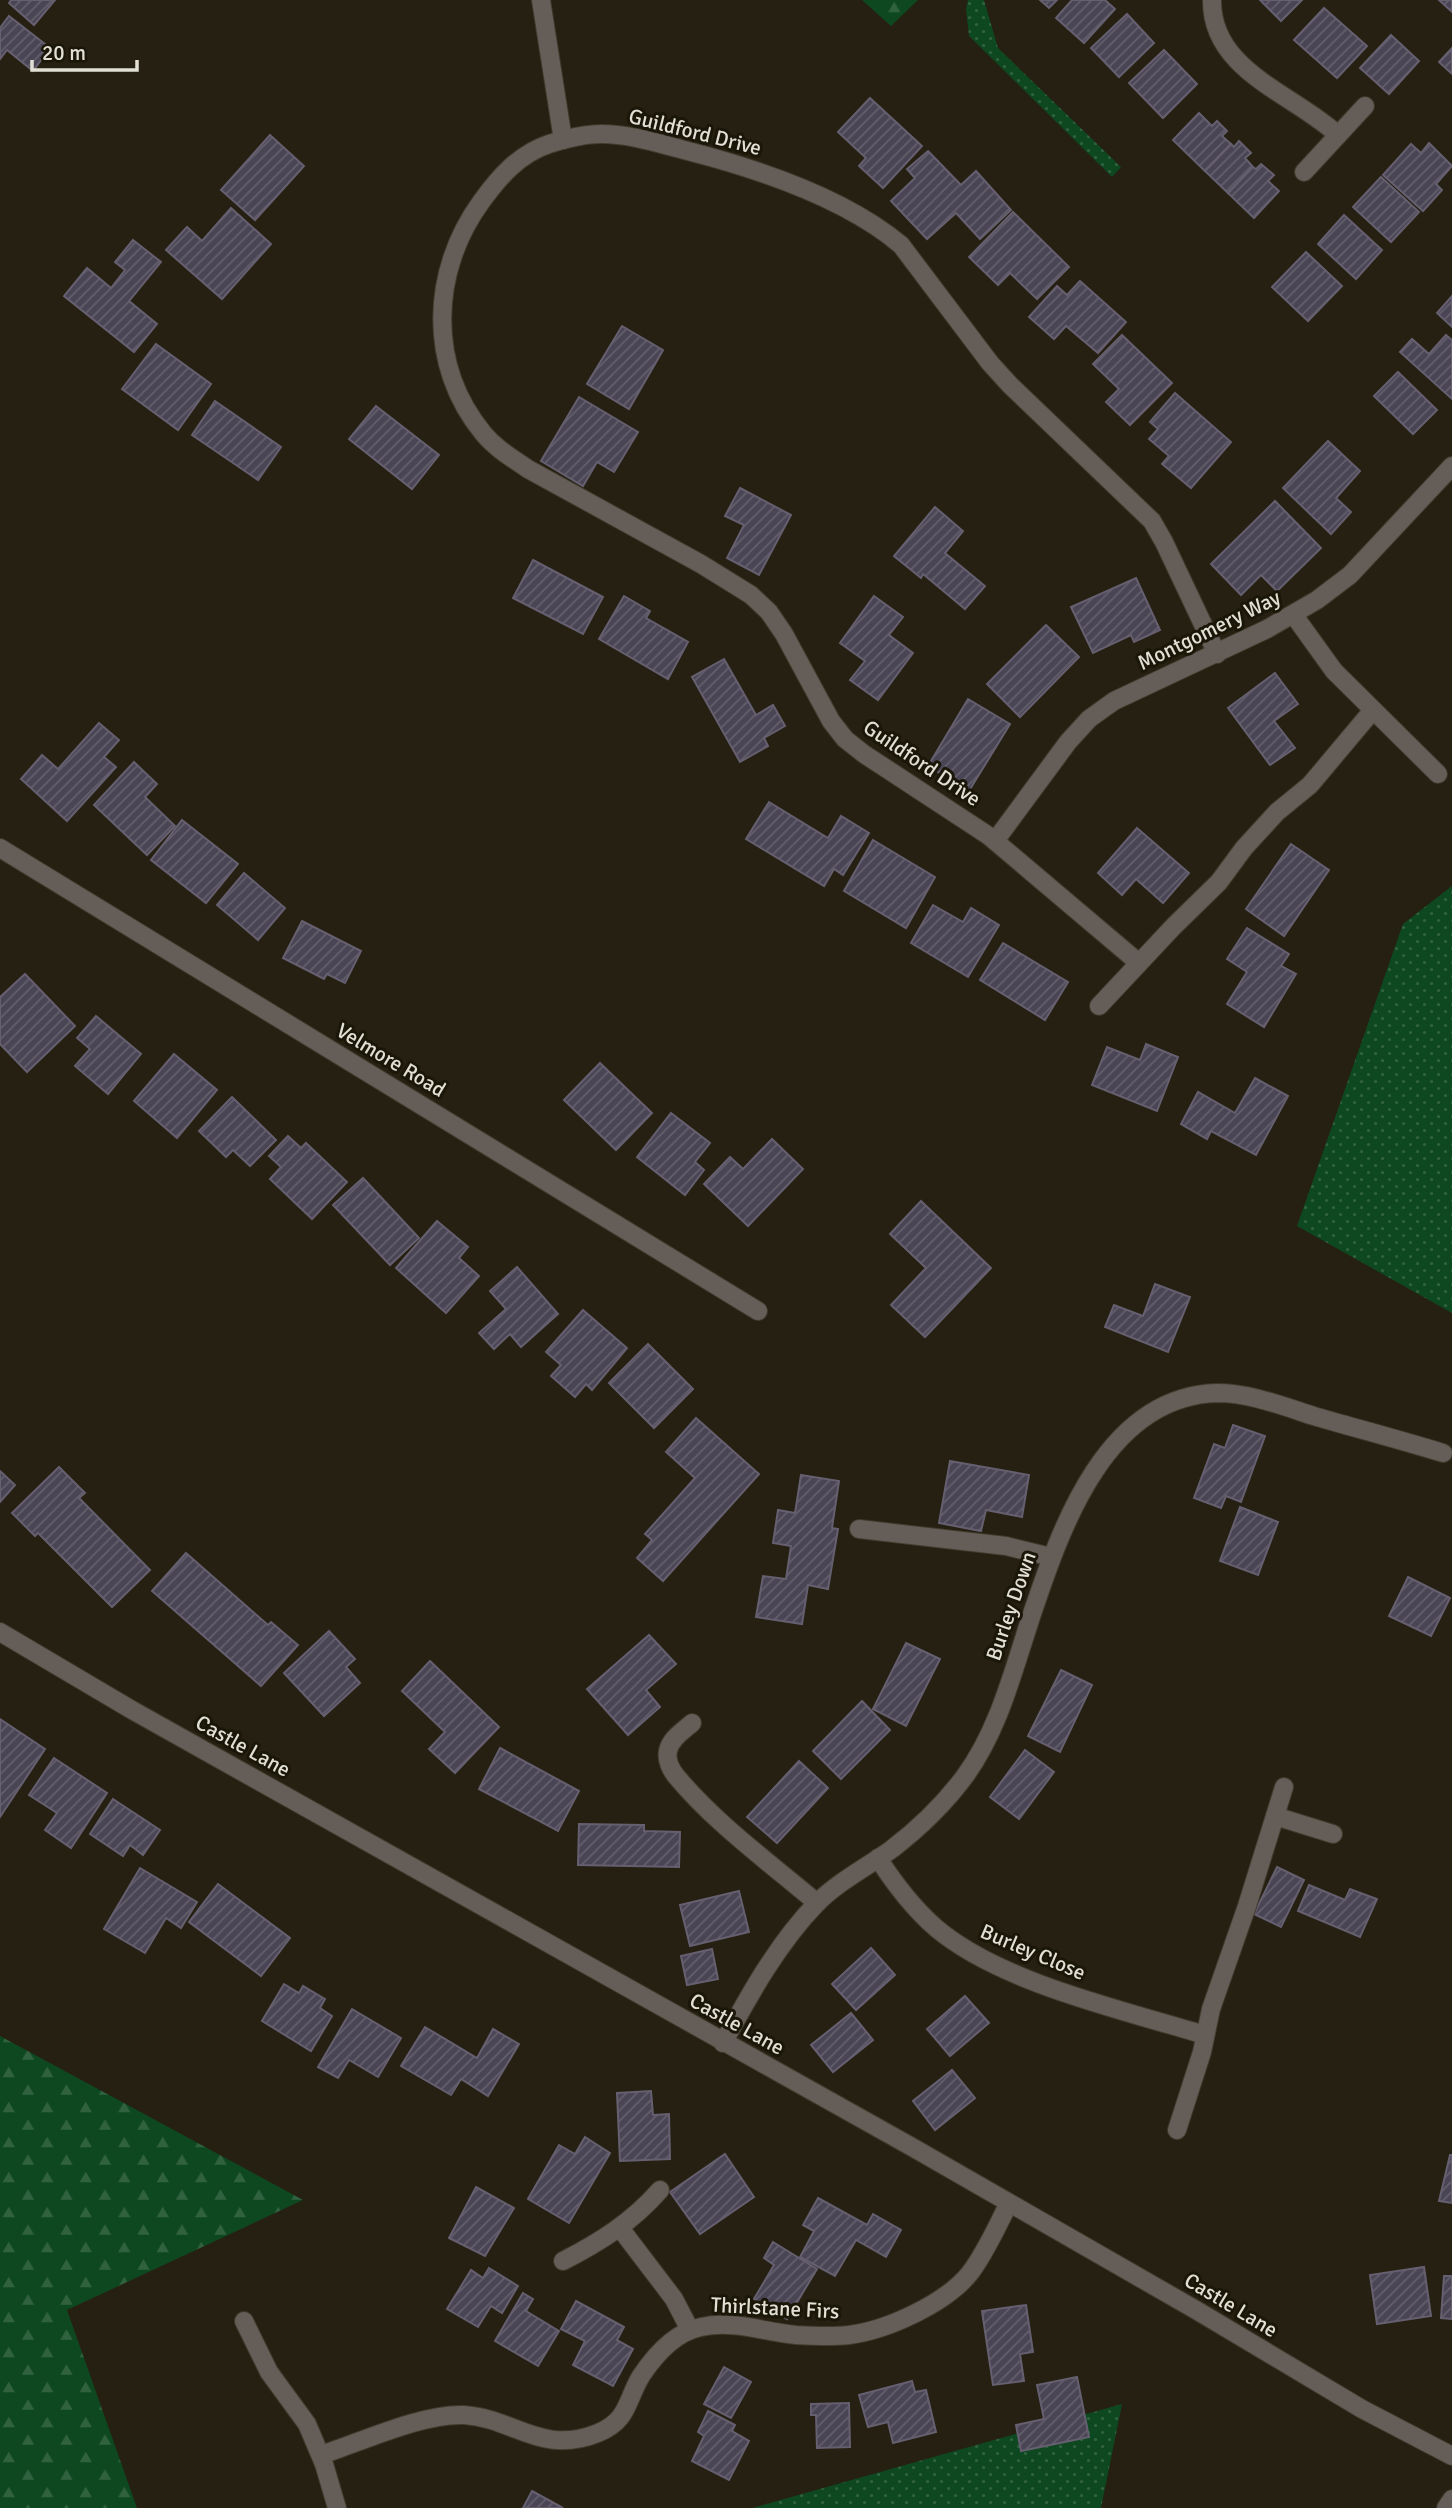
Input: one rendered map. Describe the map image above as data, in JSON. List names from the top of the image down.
{
  "streets": {
    "street": [
      "Guildford Drive",
      "Montgomery Way",
      "Velmore Road",
      "Burley Down",
      "Castle Lane",
      "Burley Close",
      "Thirlstane Firs"
    ]
  },
  "crossings": [
    ["Guildford Drive", "Montgomery Way"],
    ["Burley Down", "Castle Lane"],
    ["Burley Down", "Burley Close"],
    ["Castle Lane", "Thirlstane Firs"]
  ],
  "scale_bar": "20 m"
}
